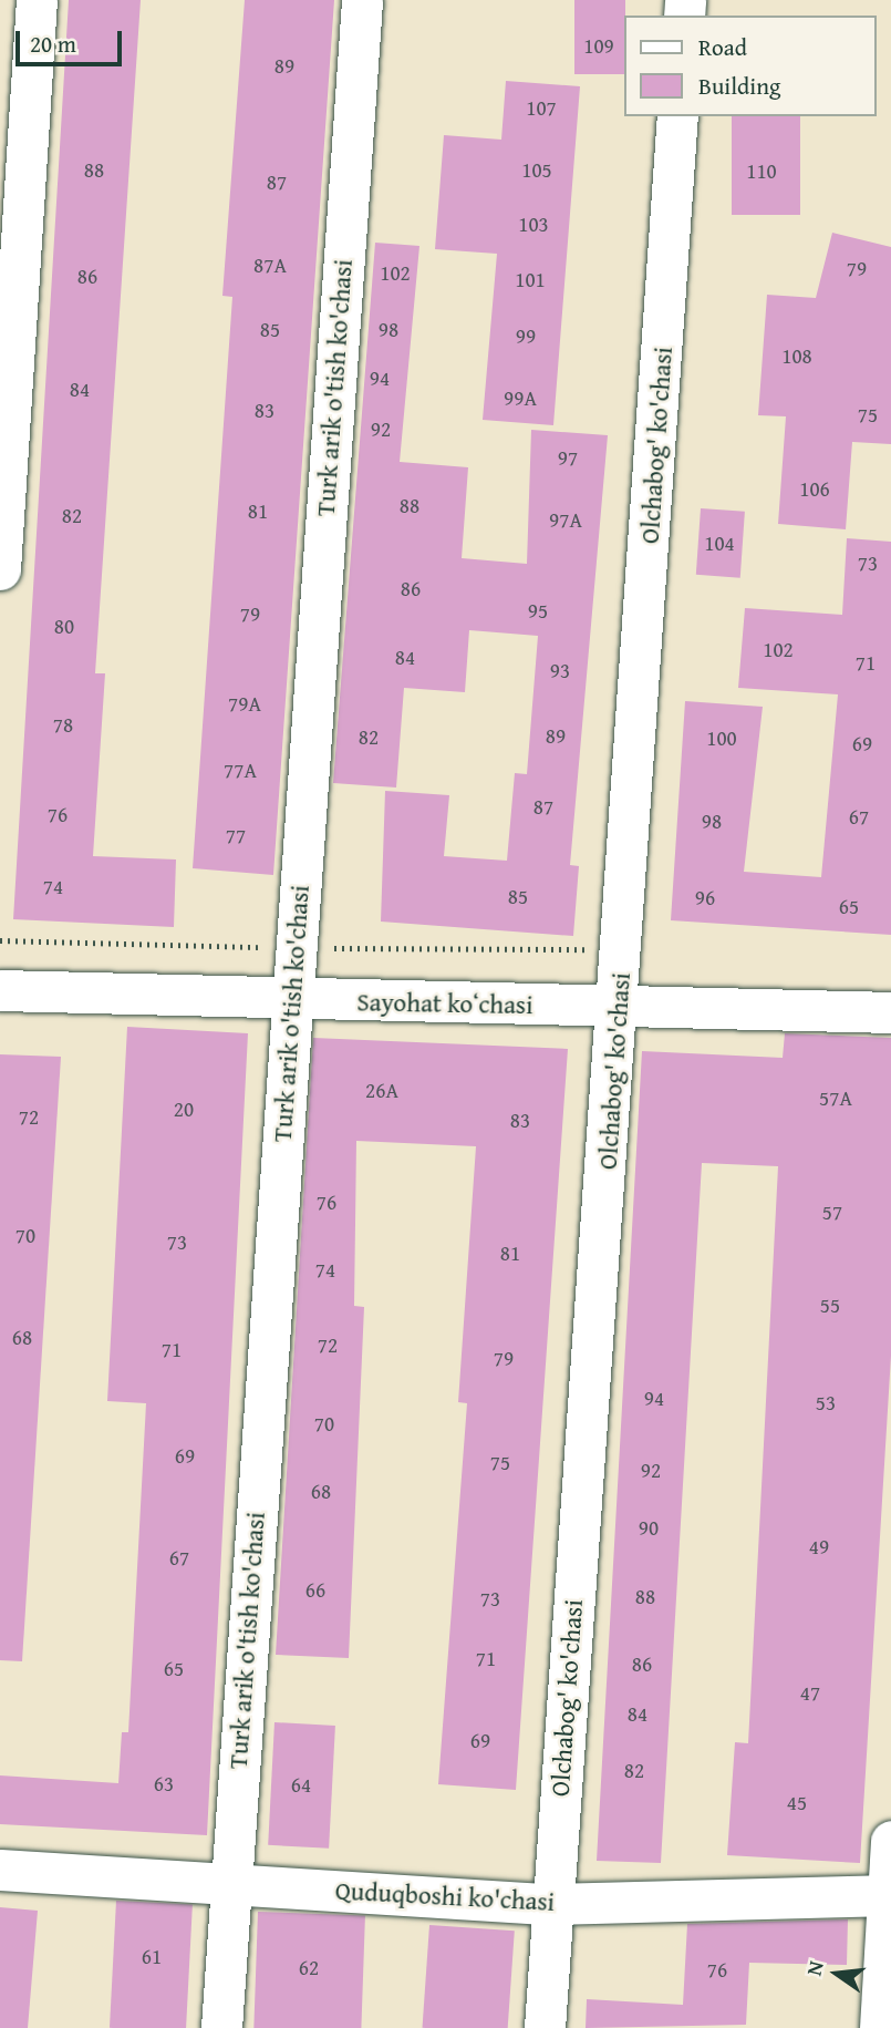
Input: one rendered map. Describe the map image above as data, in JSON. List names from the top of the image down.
{
  "streets": {
    "street": [
      "Turk arik o'tish ko'chasi",
      "Olchabog' ko'chasi",
      "Sayohat koʻchasi",
      "Quduqboshi ko'chasi"
    ]
  },
  "crossings": [
    ["Turk arik o'tish ko'chasi", "Sayohat koʻchasi"],
    ["Turk arik o'tish ko'chasi", "Quduqboshi ko'chasi"],
    ["Olchabog' ko'chasi", "Sayohat koʻchasi"],
    ["Olchabog' ko'chasi", "Quduqboshi ko'chasi"]
  ],
  "house_numbers": [
    "109",
    "89",
    "107",
    "88",
    "105",
    "110",
    "87",
    "103",
    "87A",
    "79",
    "102",
    "86",
    "101",
    "85",
    "98",
    "99",
    "108",
    "94",
    "84",
    "99A",
    "83",
    "75",
    "92",
    "97",
    "106",
    "88",
    "81",
    "82",
    "97A",
    "104",
    "73",
    "86",
    "95",
    "79",
    "80",
    "102",
    "84",
    "71",
    "93",
    "79A",
    "78",
    "89",
    "82",
    "100",
    "69",
    "77A",
    "87",
    "76",
    "67",
    "98",
    "77",
    "74",
    "85",
    "96",
    "65",
    "26A",
    "57A",
    "20",
    "72",
    "83",
    "76",
    "57",
    "70",
    "73",
    "81",
    "74",
    "55",
    "68",
    "72",
    "71",
    "79",
    "94",
    "53",
    "70",
    "69",
    "75",
    "92",
    "68",
    "90",
    "49",
    "67",
    "66",
    "88",
    "73",
    "71",
    "86",
    "65",
    "47",
    "84",
    "69",
    "82",
    "63",
    "64",
    "45",
    "61",
    "62",
    "76"
  ],
  "legend": ["Road", "Building"],
  "scale_bar": "20 m",
  "north": "left"
}
